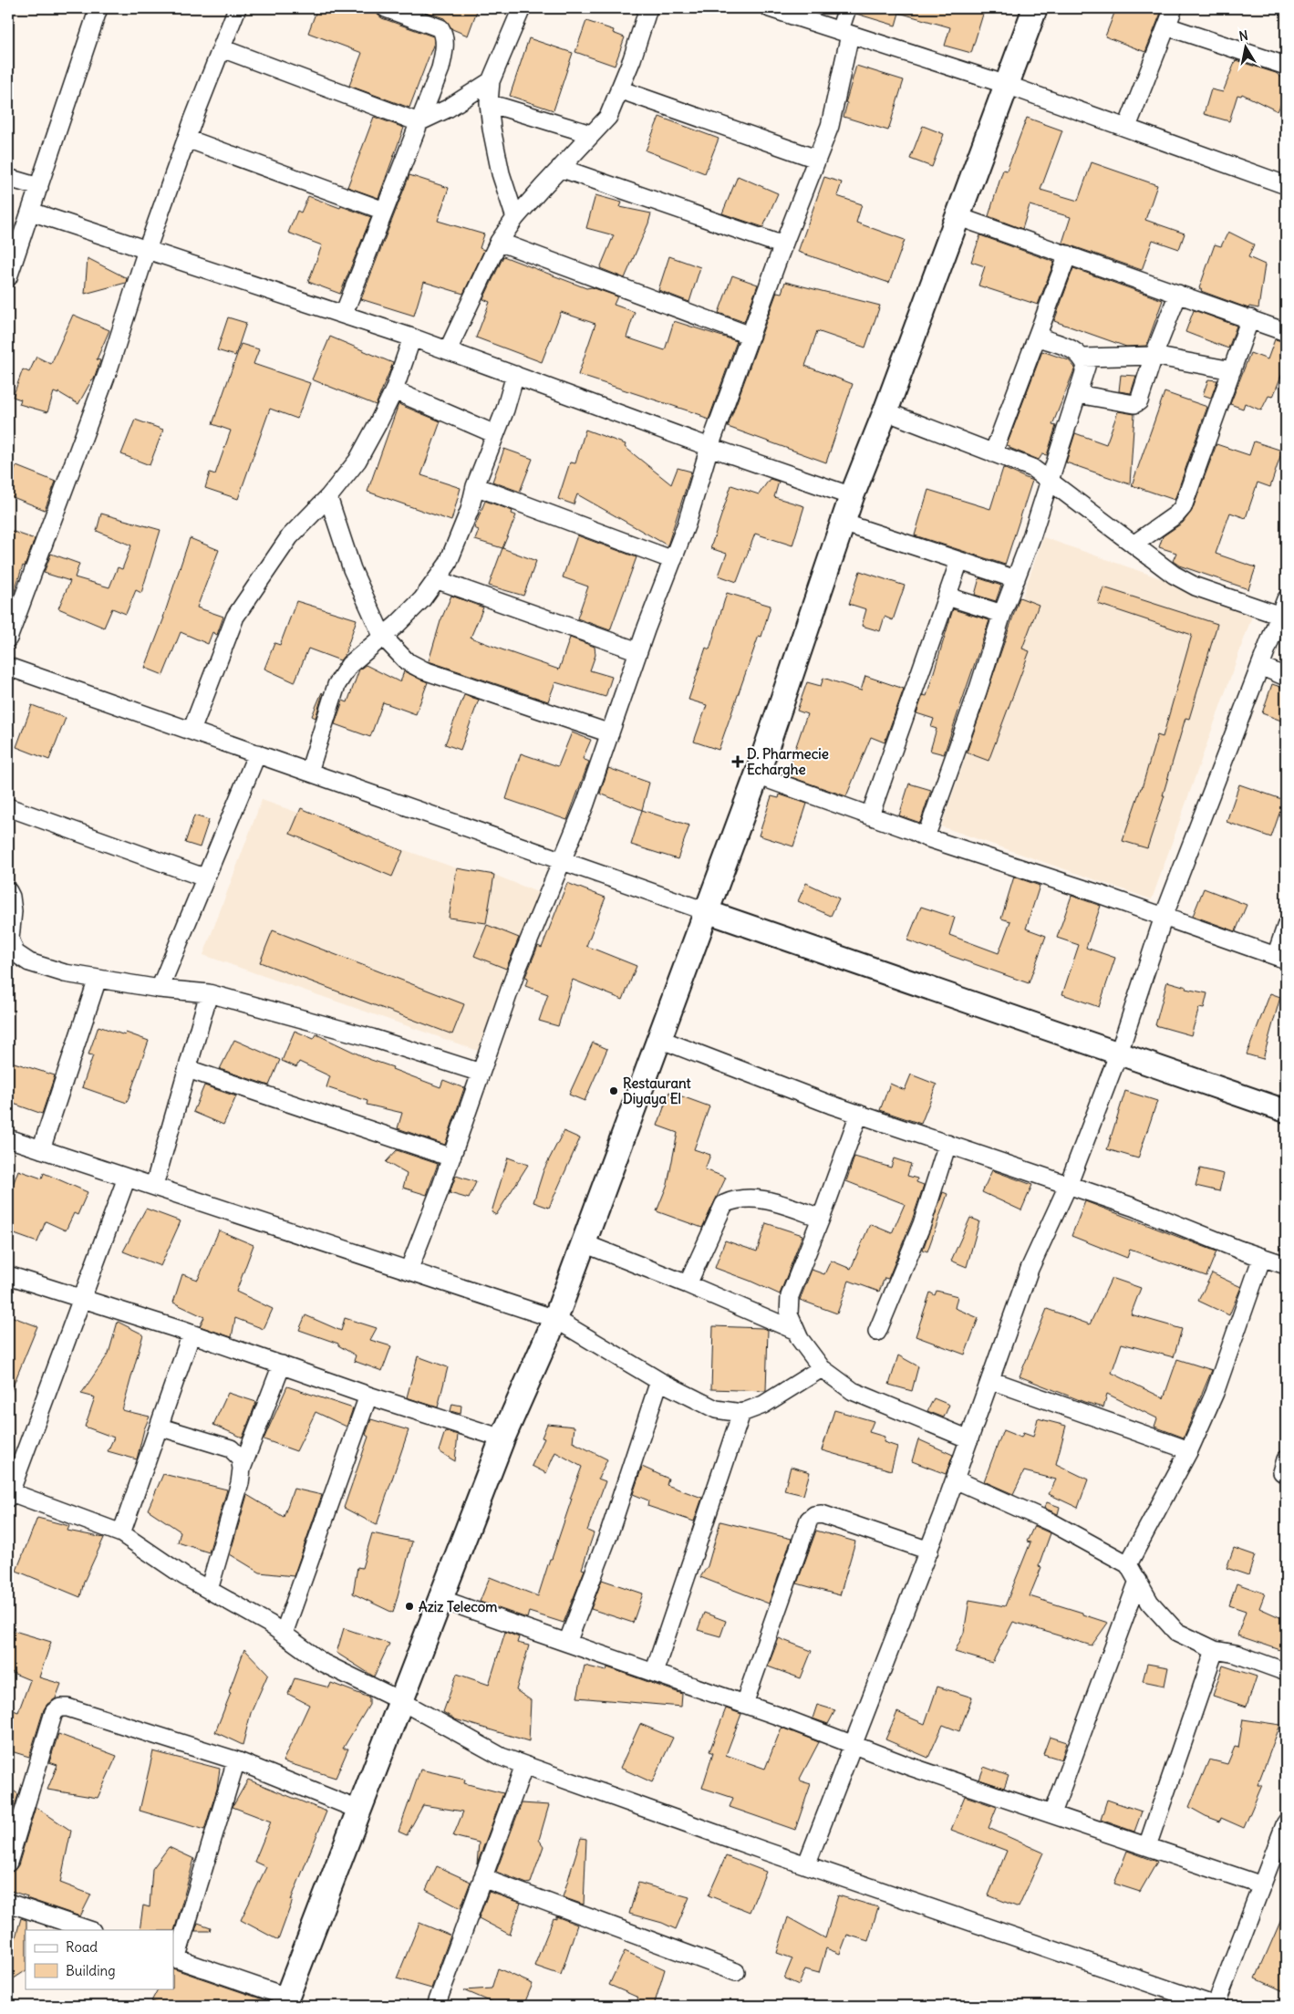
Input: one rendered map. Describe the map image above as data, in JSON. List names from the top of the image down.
{
  "places": {
    "health": ["D. Pharmecie Echarghe"],
    "other": ["Restaurant Diyaya El", "Aziz Telecom"]
  },
  "legend": ["Road", "Building"],
  "north": "top"
}
